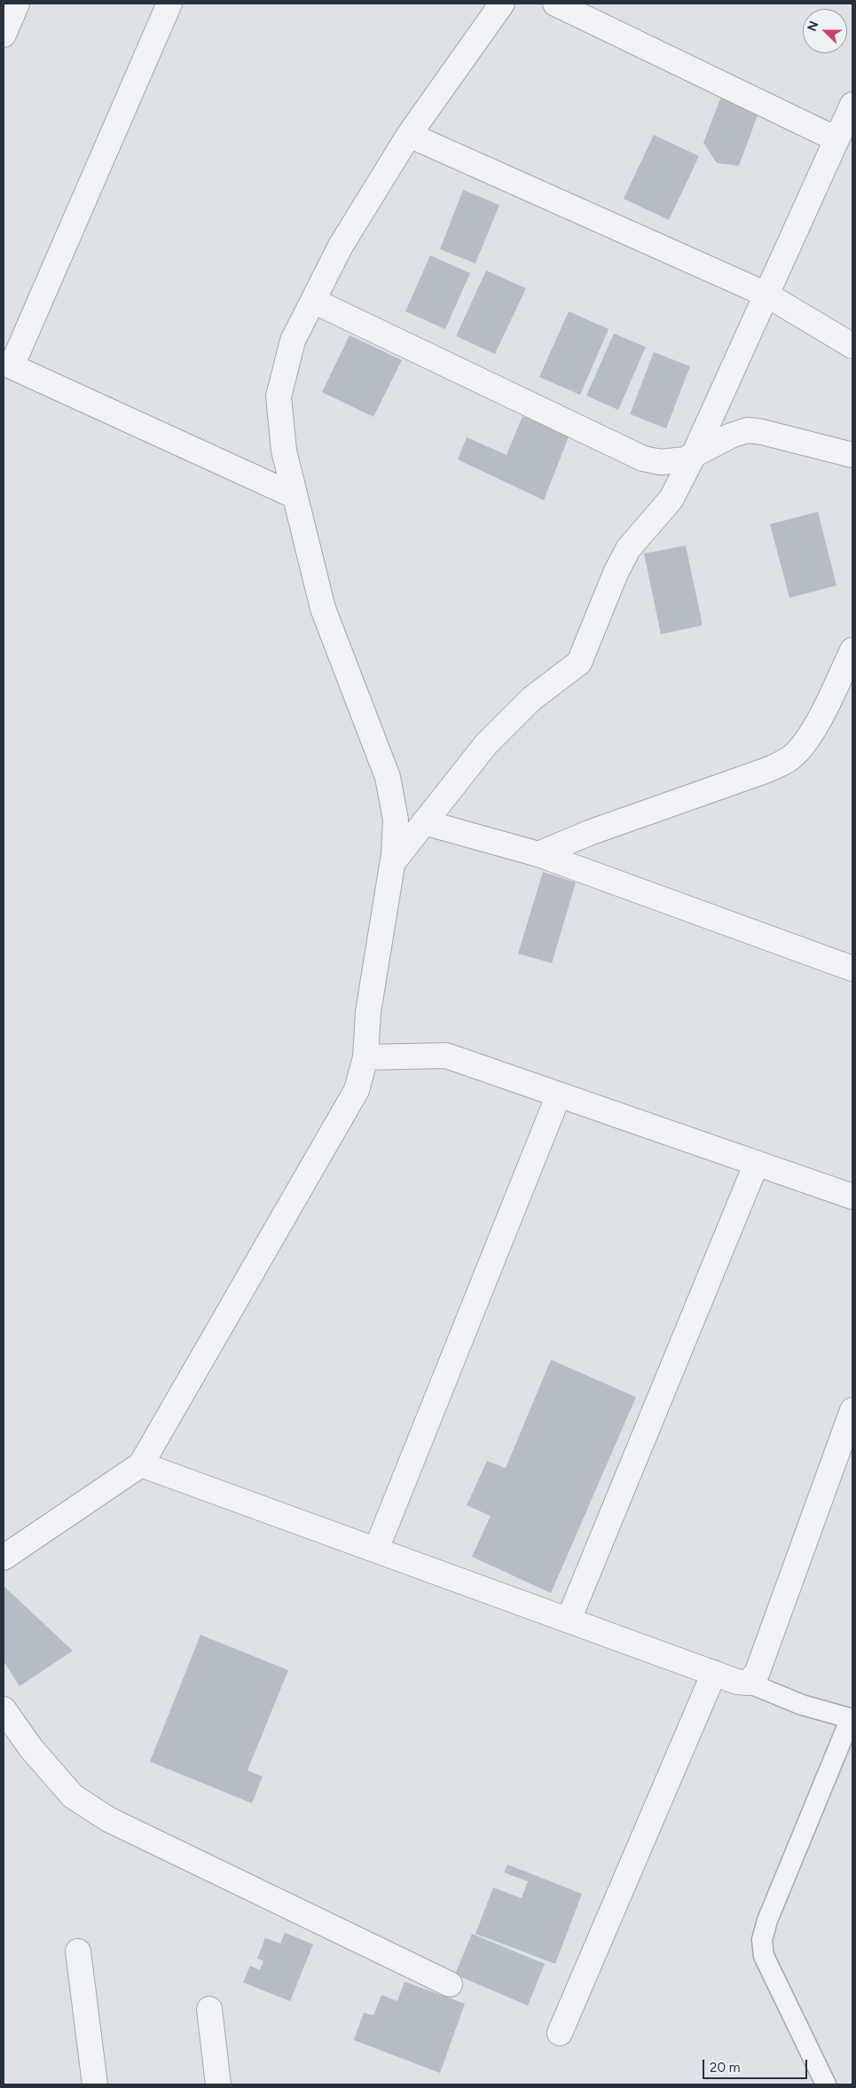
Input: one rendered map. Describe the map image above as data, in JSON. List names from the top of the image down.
{
  "scale_bar": "20 m",
  "north": "left"
}
